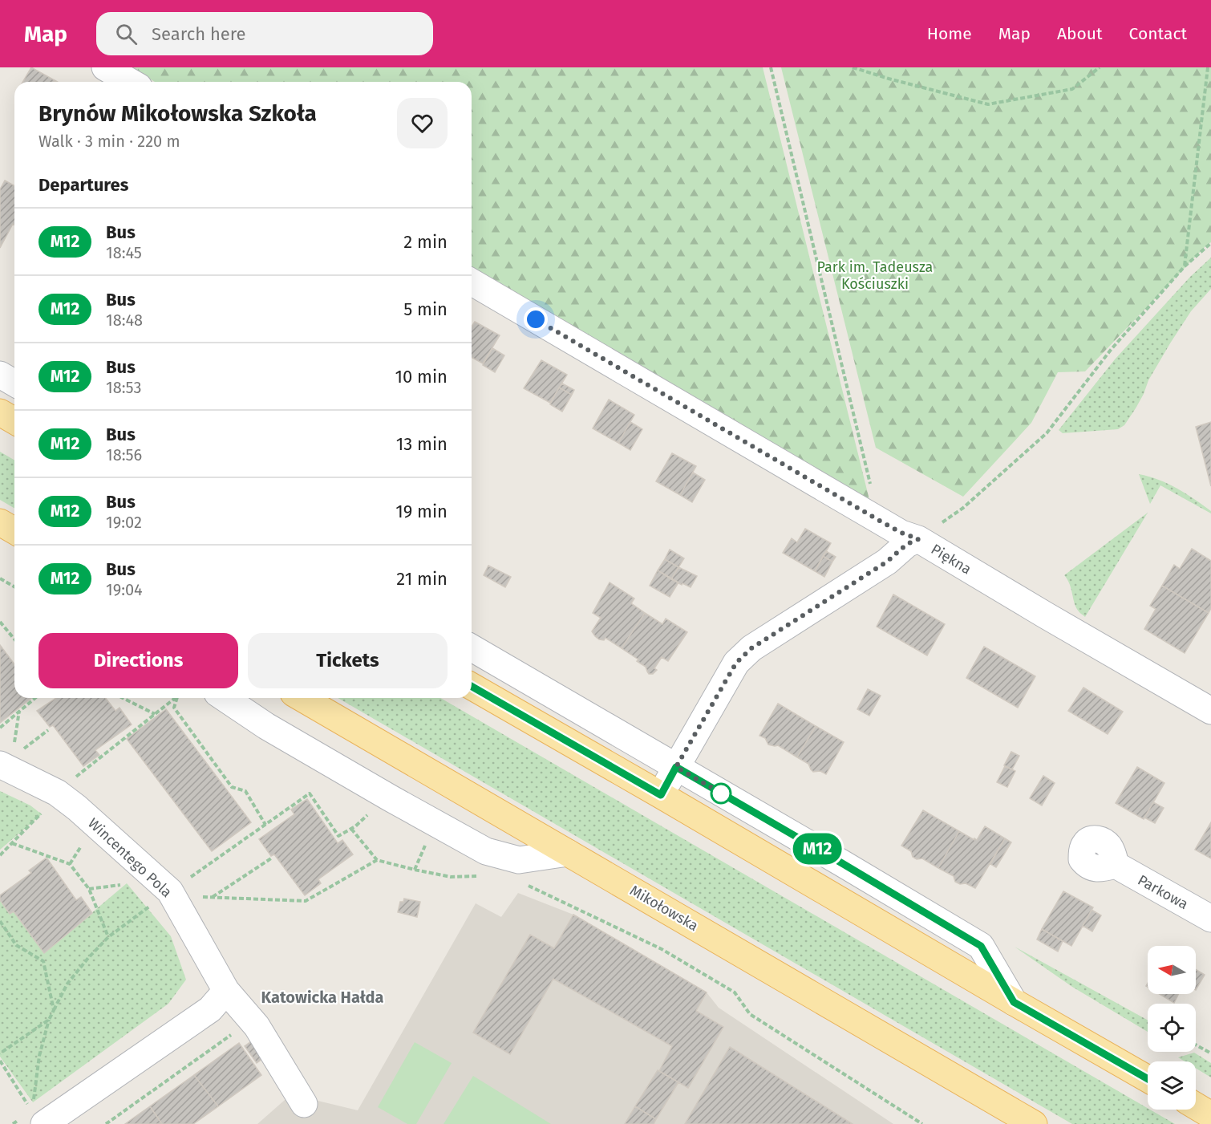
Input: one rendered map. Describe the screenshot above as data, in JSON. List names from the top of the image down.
{
  "streets": {
    "main road": ["Mikołowska"],
    "street": ["Piękna", "Wincentego Pola", "Parkowa"]
  },
  "districts": ["Katowicka Hałda"],
  "parks": ["Park im. Tadeusza Kościuszki"],
  "lines": ["bus line M12"],
  "north": "left",
  "page": {
    "header": "Map",
    "search": "Search here",
    "nav": [
      "Home",
      "Map",
      "About",
      "Contact"
    ],
    "on_map": "M12",
    "heading": [
      ["Brynów Mikołowska Szkoła", "Walk · 3 min · 220 m"],
      "Departures"
    ],
    "list": [
      {
        "mark": "M12",
        "name": "Bus",
        "note": "18:45",
        "value": "2 min"
      },
      {
        "mark": "M12",
        "name": "Bus",
        "note": "18:48",
        "value": "5 min"
      },
      {
        "mark": "M12",
        "name": "Bus",
        "note": "18:53",
        "value": "10 min"
      },
      {
        "mark": "M12",
        "name": "Bus",
        "note": "18:56",
        "value": "13 min"
      },
      {
        "mark": "M12",
        "name": "Bus",
        "note": "19:02",
        "value": "19 min"
      },
      {
        "mark": "M12",
        "name": "Bus",
        "note": "19:04",
        "value": "21 min"
      }
    ],
    "buttons": ["Directions", "Tickets"]
  }
}
